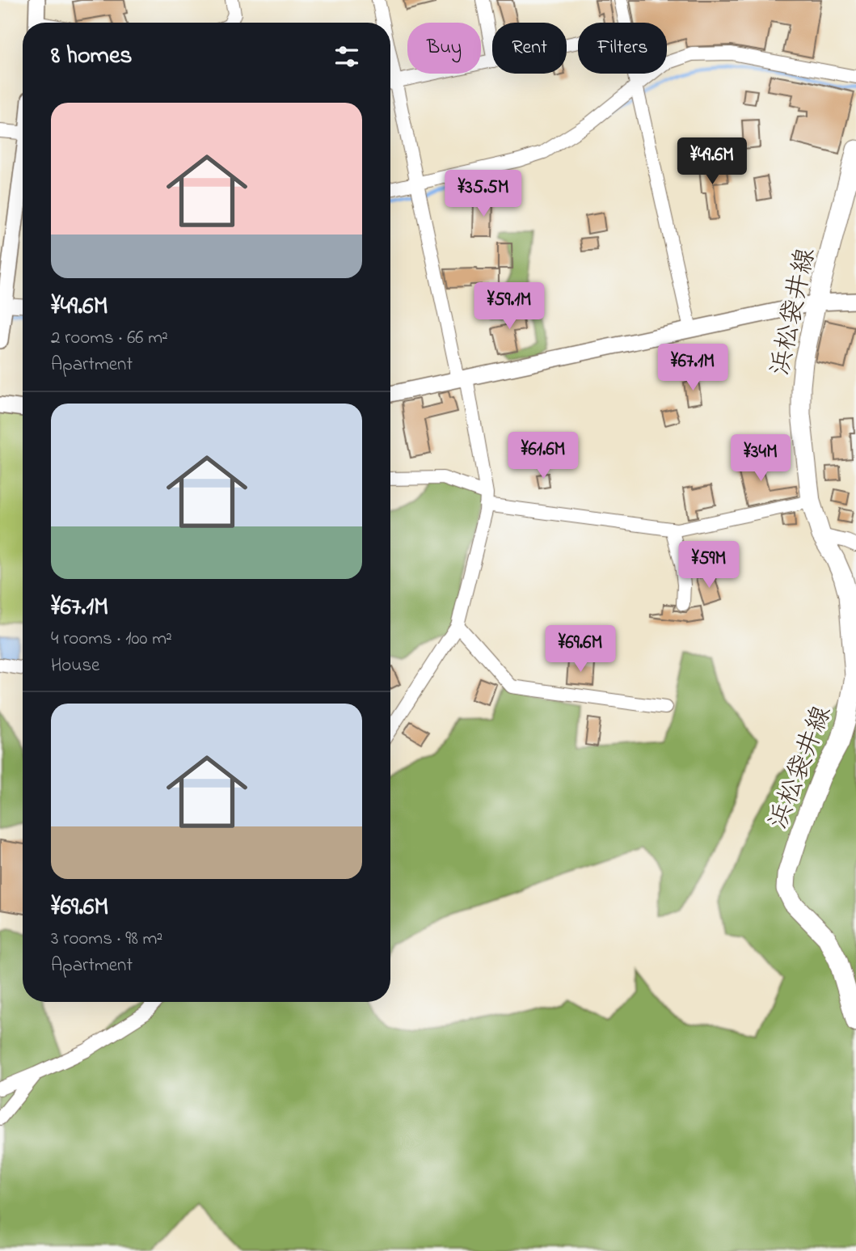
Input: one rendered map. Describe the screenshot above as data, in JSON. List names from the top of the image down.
{
  "streets": {
    "main road": ["浜松袋井線"]
  },
  "page": {
    "chip": ["Buy", "Rent", "Filters"],
    "heading": "8 homes",
    "list": [
      {
        "name": "¥49.6M",
        "note": "2 rooms · 66 m² · Apartment"
      },
      {
        "name": "¥67.1M",
        "note": "4 rooms · 100 m² · House"
      },
      {
        "name": "¥69.6M",
        "note": "3 rooms · 98 m² · Apartment"
      }
    ],
    "price": [
      "¥49.6M",
      "¥35.5M",
      "¥59.1M",
      "¥67.1M",
      "¥61.6M",
      "¥34M",
      "¥59M",
      "¥69.6M"
    ]
  }
}
